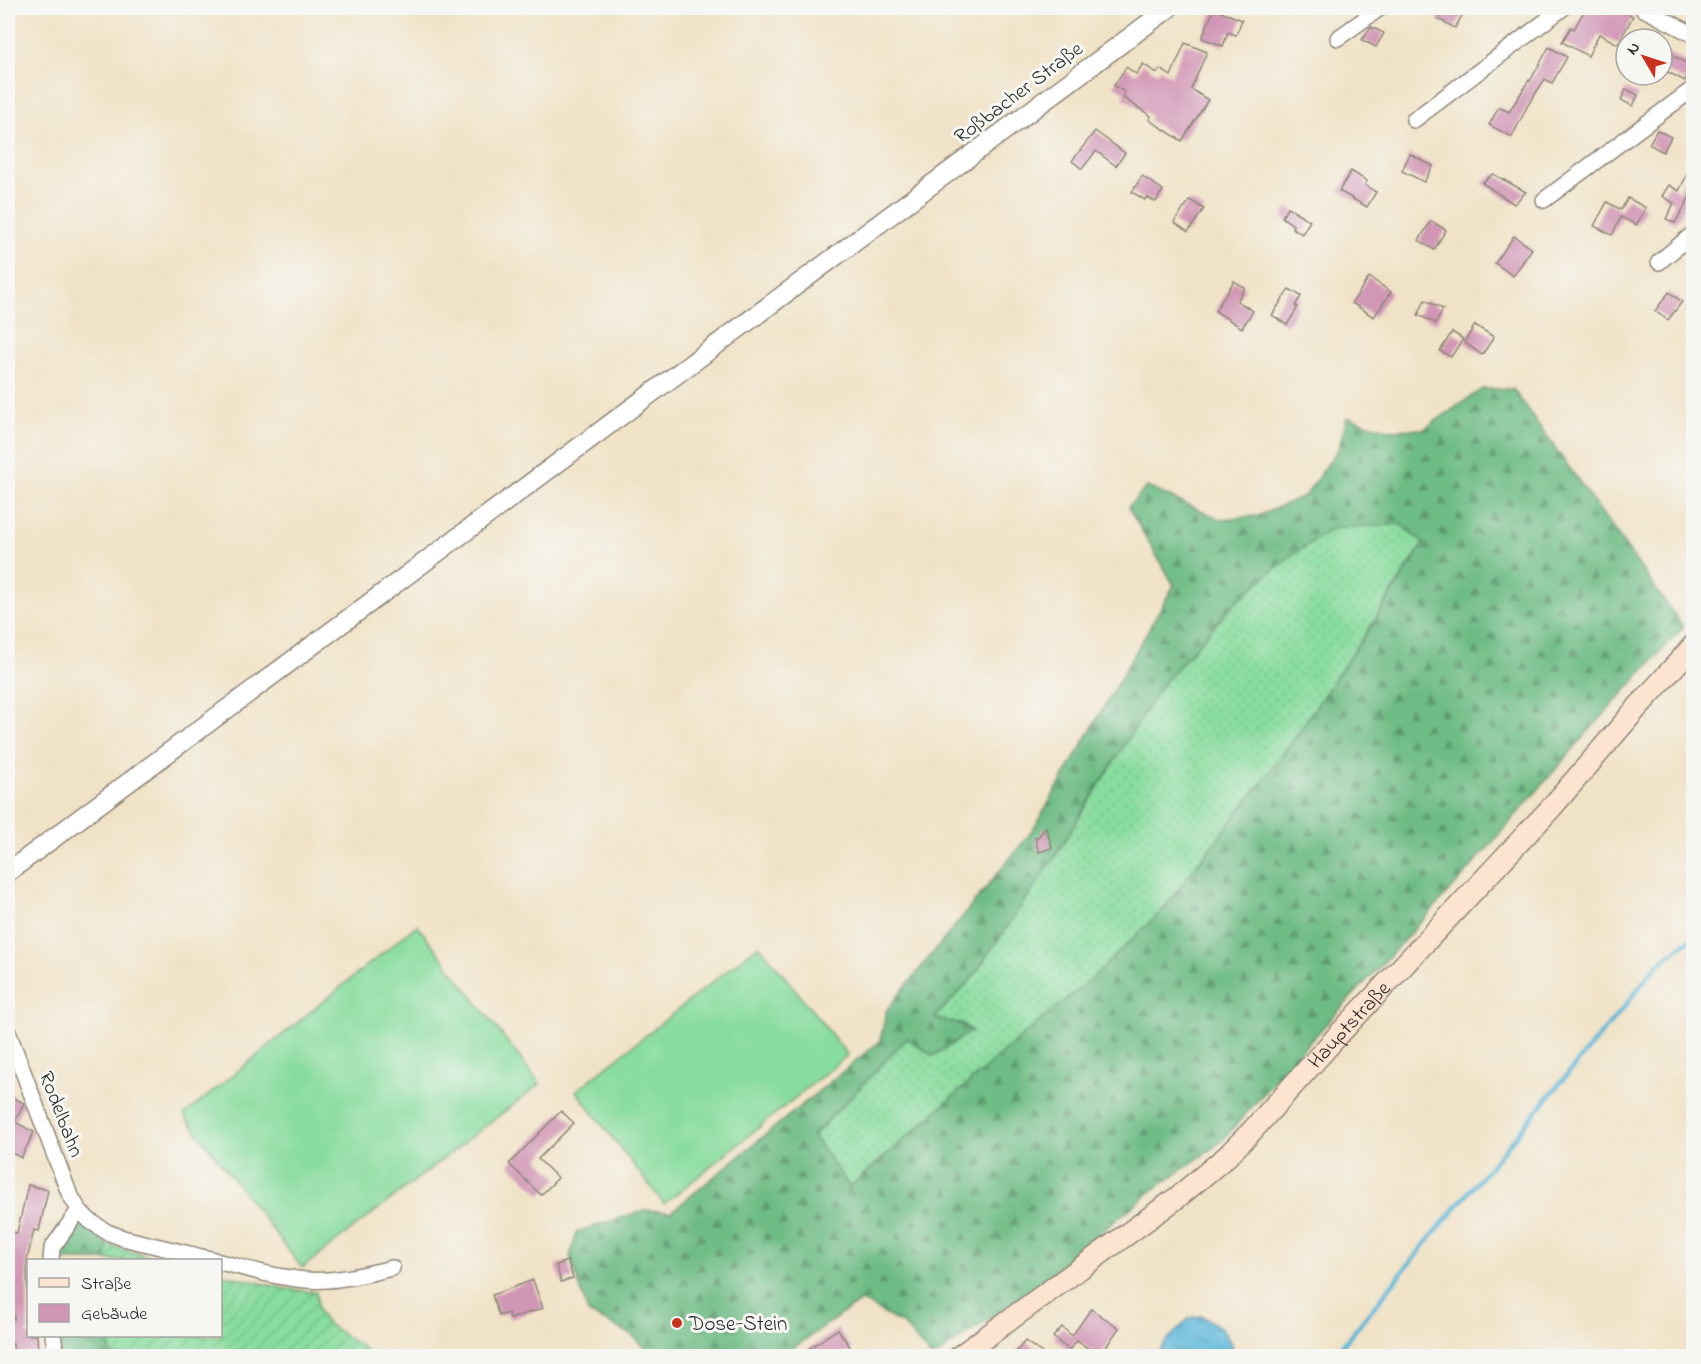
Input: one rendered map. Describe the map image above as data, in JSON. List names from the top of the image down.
{
  "streets": {
    "main road": ["Hauptstraße"],
    "street": ["Roßbacher Straße", "Rodelbahn"]
  },
  "places": ["Dose-Stein"],
  "legend": ["Straße", "Gebäude"],
  "north": "top left"
}
